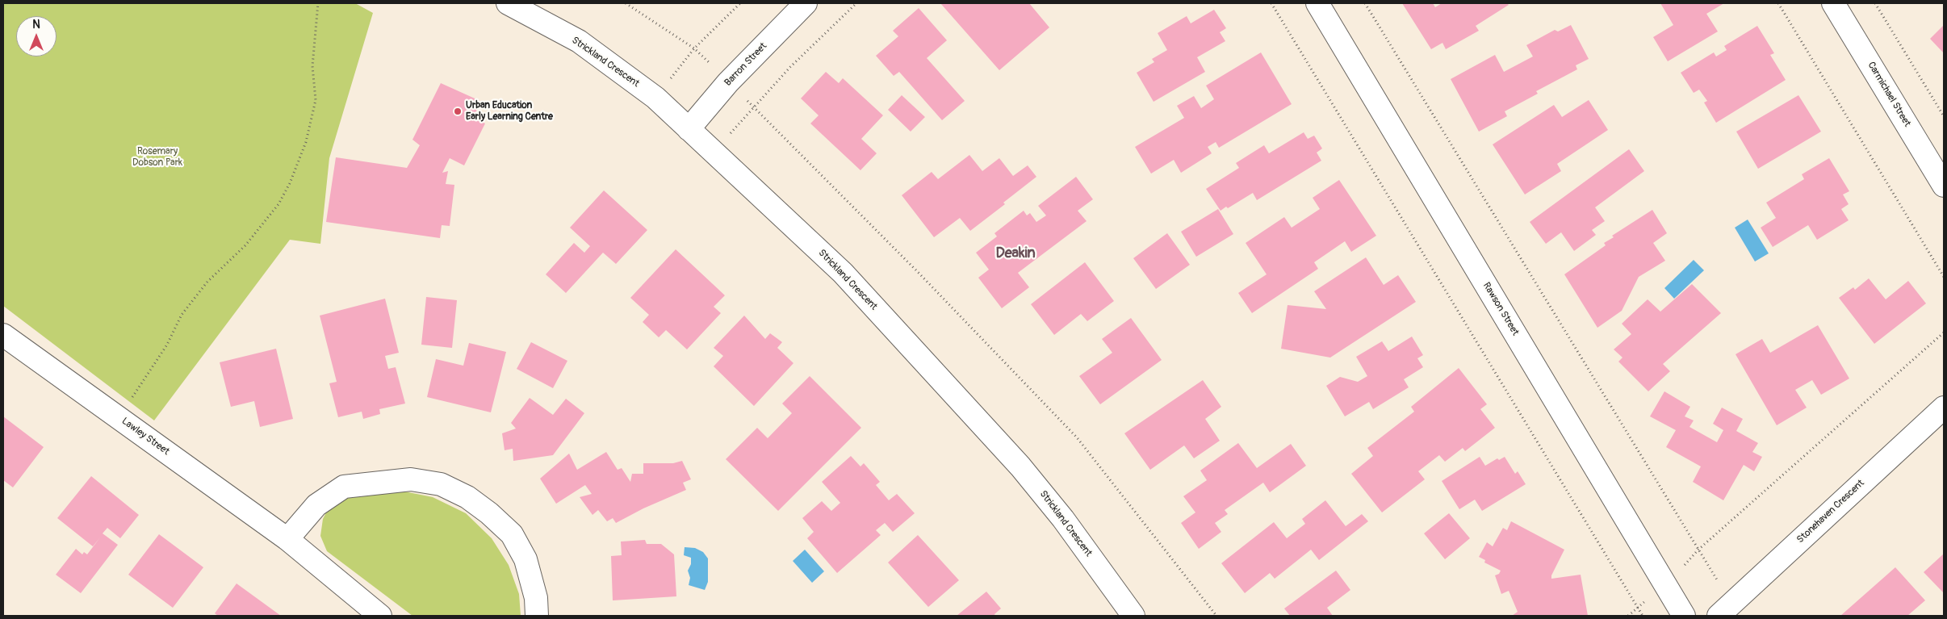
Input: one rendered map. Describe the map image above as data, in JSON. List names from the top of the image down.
{
  "streets": {
    "street": [
      "Strickland Crescent",
      "Barron Street",
      "Carmichael Street",
      "Rawson Street",
      "Lawley Street",
      "Stonehaven Crescent"
    ]
  },
  "crossings": [
    ["Strickland Crescent", "Barron Street"]
  ],
  "districts": ["Deakin"],
  "parks": ["Rosemary Dobson Park"],
  "places": ["Urban Education Early Learning Centre"],
  "north": "top"
}
